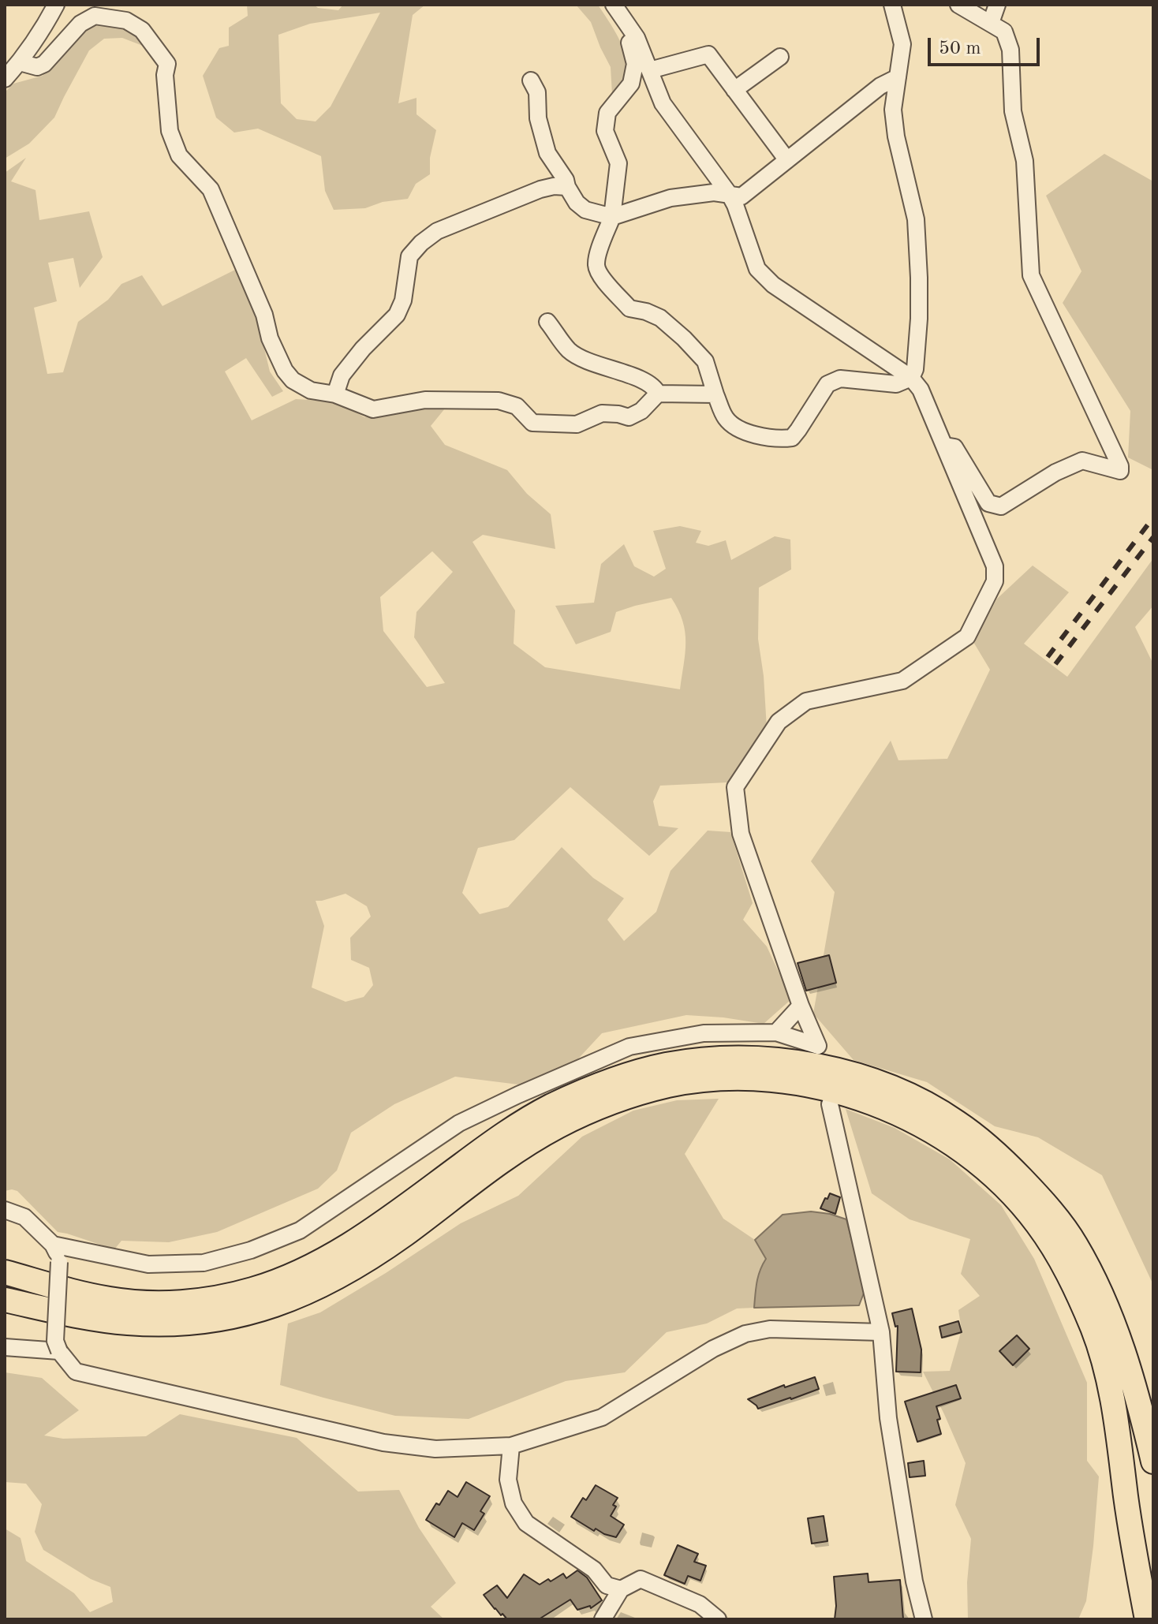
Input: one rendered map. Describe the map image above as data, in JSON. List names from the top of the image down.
{
  "scale_bar": "50 m"
}
